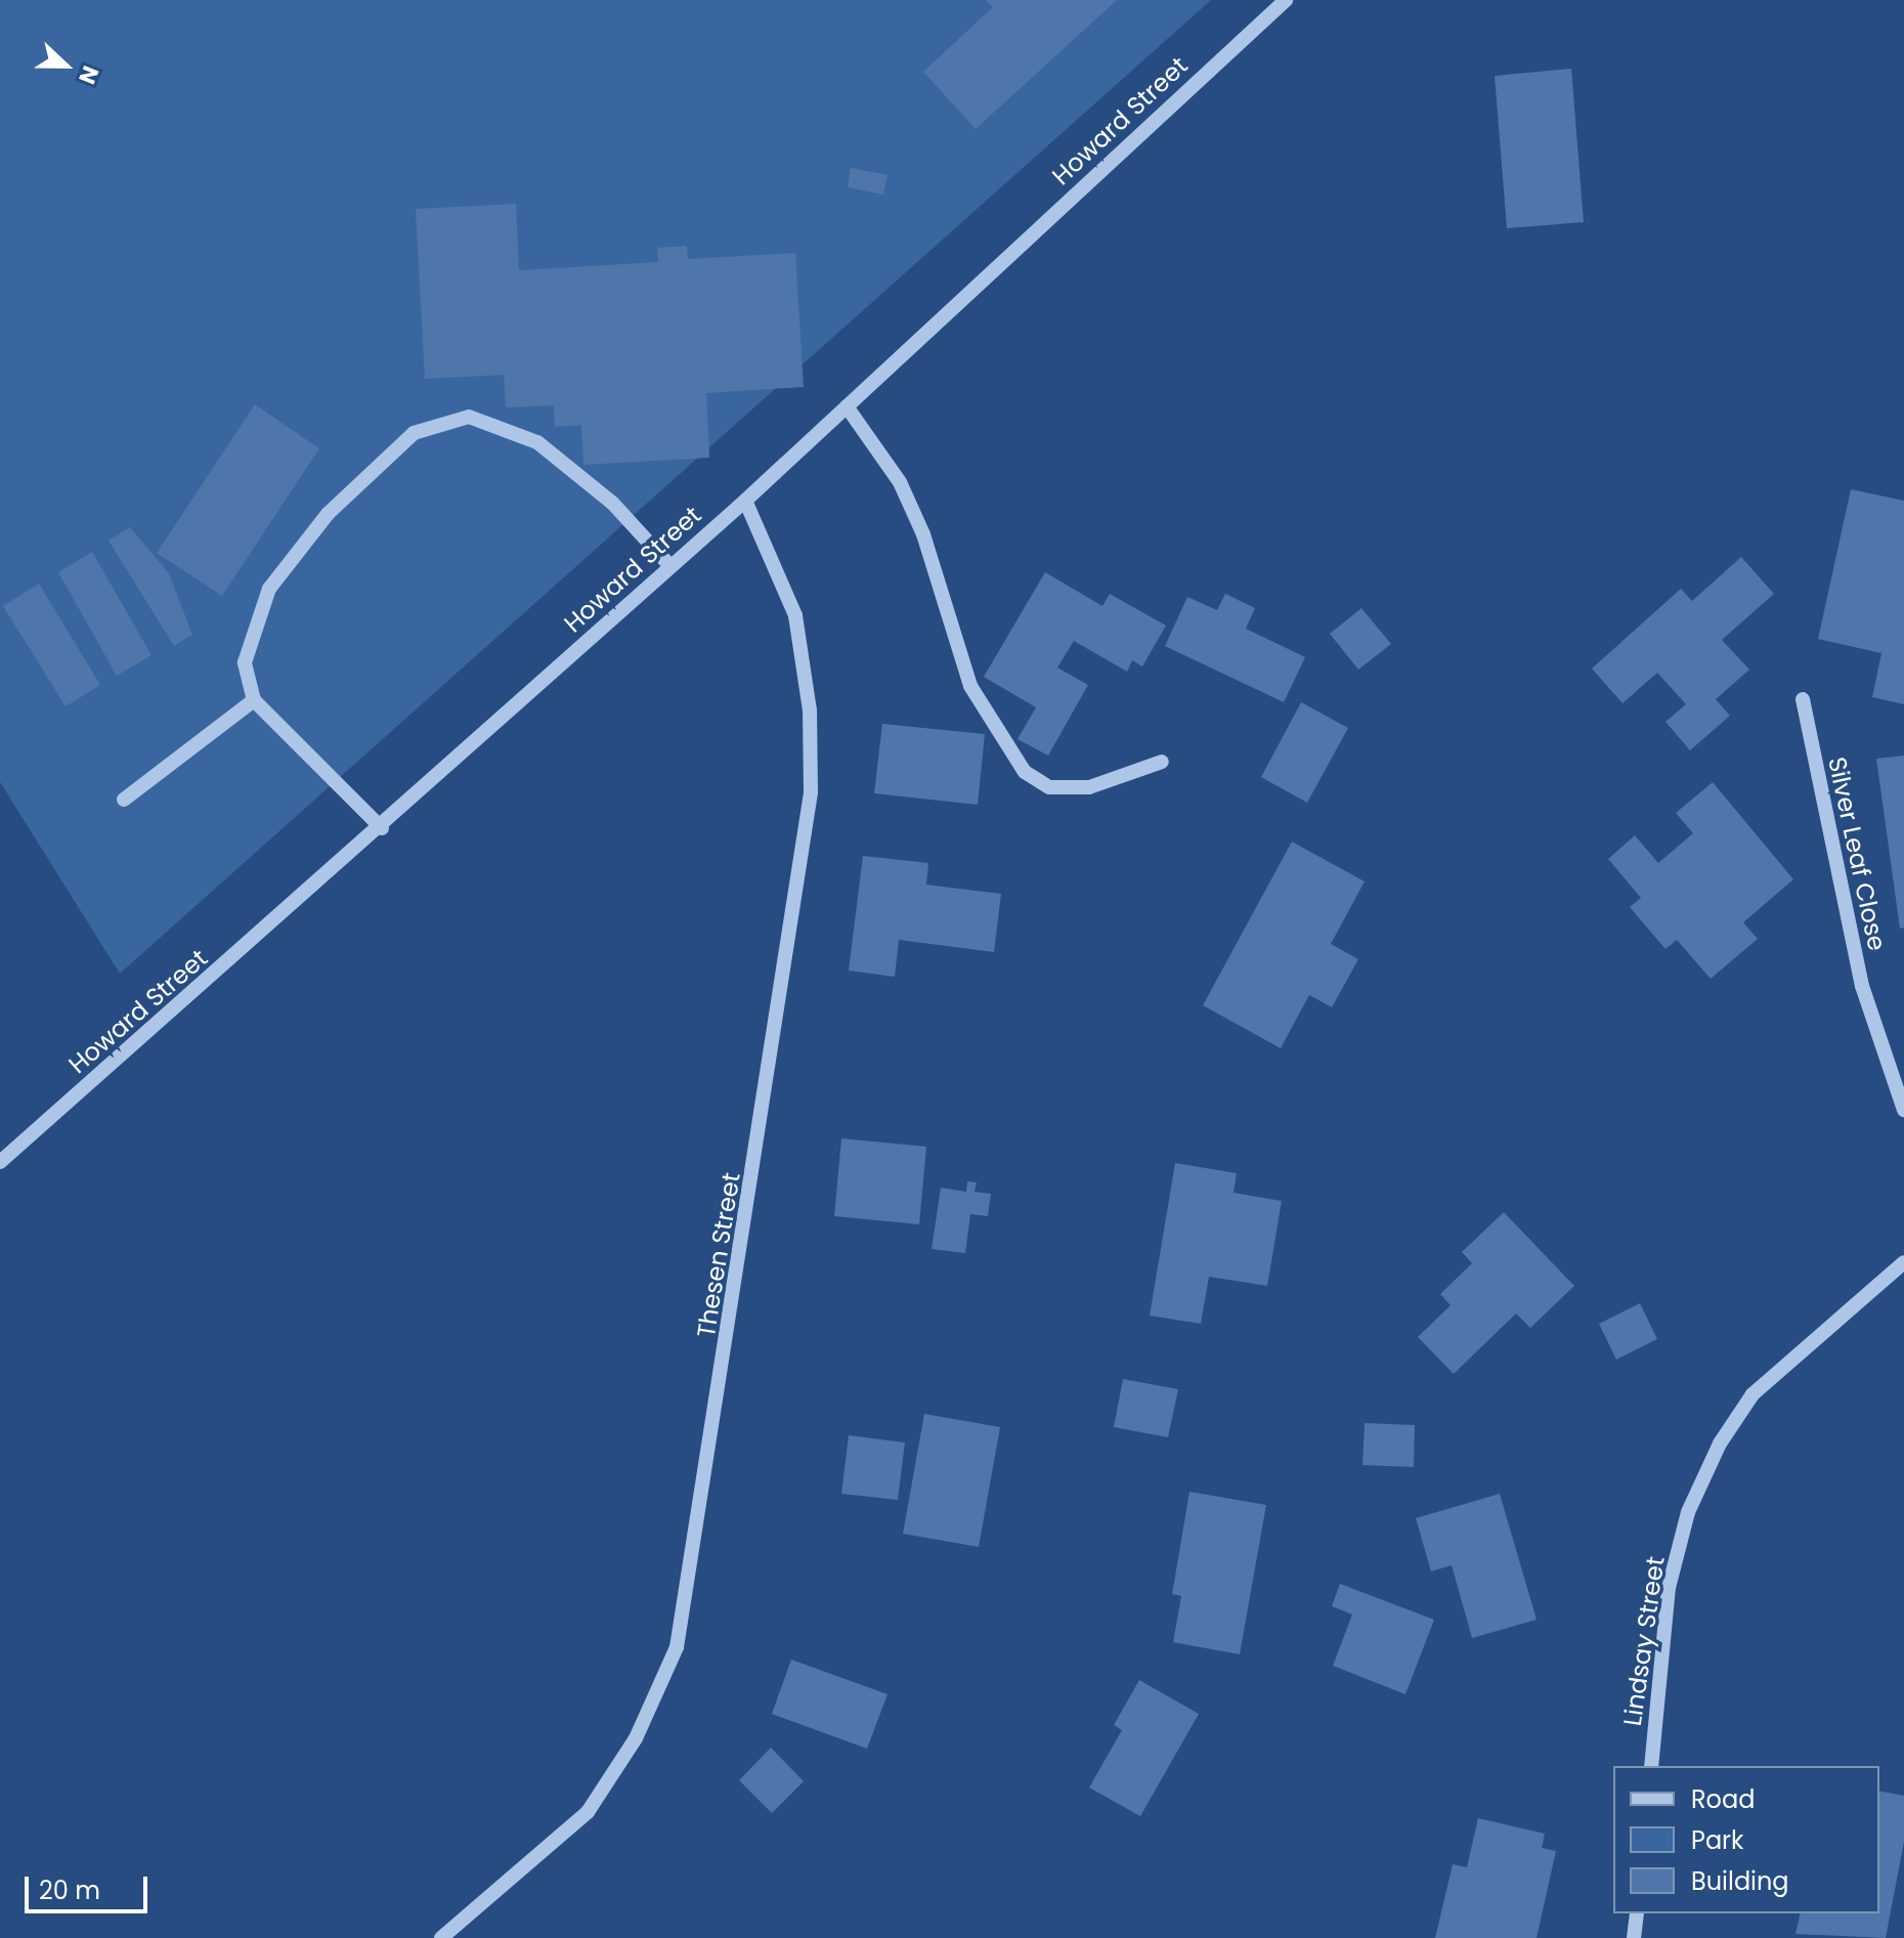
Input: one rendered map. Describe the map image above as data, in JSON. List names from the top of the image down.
{
  "streets": {
    "street": [
      "Howard Street",
      "Silver Leaf Close",
      "Thesen Street",
      "Lindsay Street"
    ]
  },
  "crossings": [
    ["Howard Street", "Thesen Street"]
  ],
  "legend": ["Road", "Park", "Building"],
  "scale_bar": "20 m",
  "north": "right"
}
